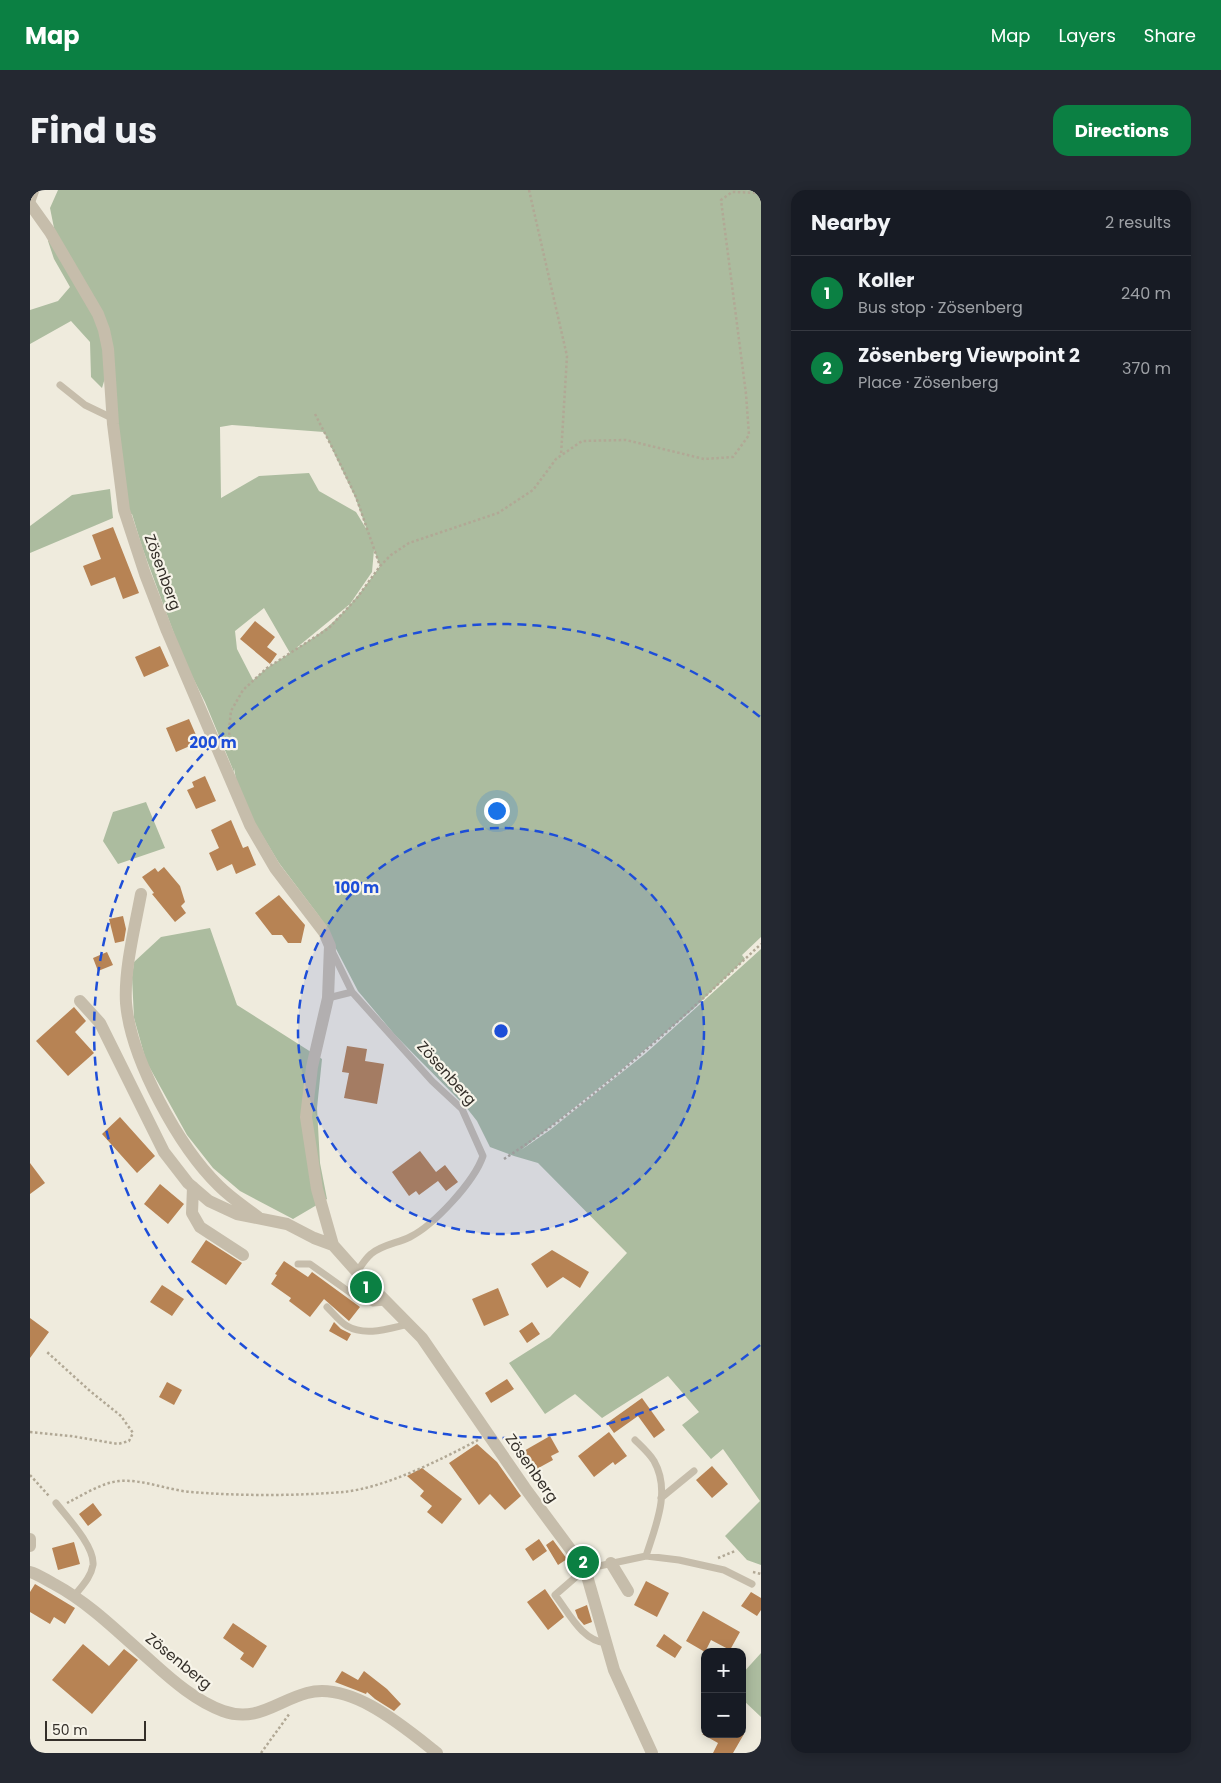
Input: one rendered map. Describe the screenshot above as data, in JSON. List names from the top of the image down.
{
  "streets": {
    "street": ["Zösenberg"]
  },
  "scale_bar": "50 m",
  "page": {
    "header": "Map",
    "nav": ["Map", "Layers", "Share"],
    "title": "Find us",
    "buttons": "Directions",
    "heading": ["Nearby", "2 results"],
    "list": [
      {
        "mark": "1",
        "name": "Koller",
        "note": "Bus stop · Zösenberg",
        "value": "240 m"
      },
      {
        "mark": "2",
        "name": "Zösenberg Viewpoint 2",
        "note": "Place · Zösenberg",
        "value": "370 m"
      }
    ],
    "pins": ["1", "2"],
    "map_buttons": ["+", "−"],
    "scale": "50 m"
  },
  "rings": ["200 m", "100 m"]
}
